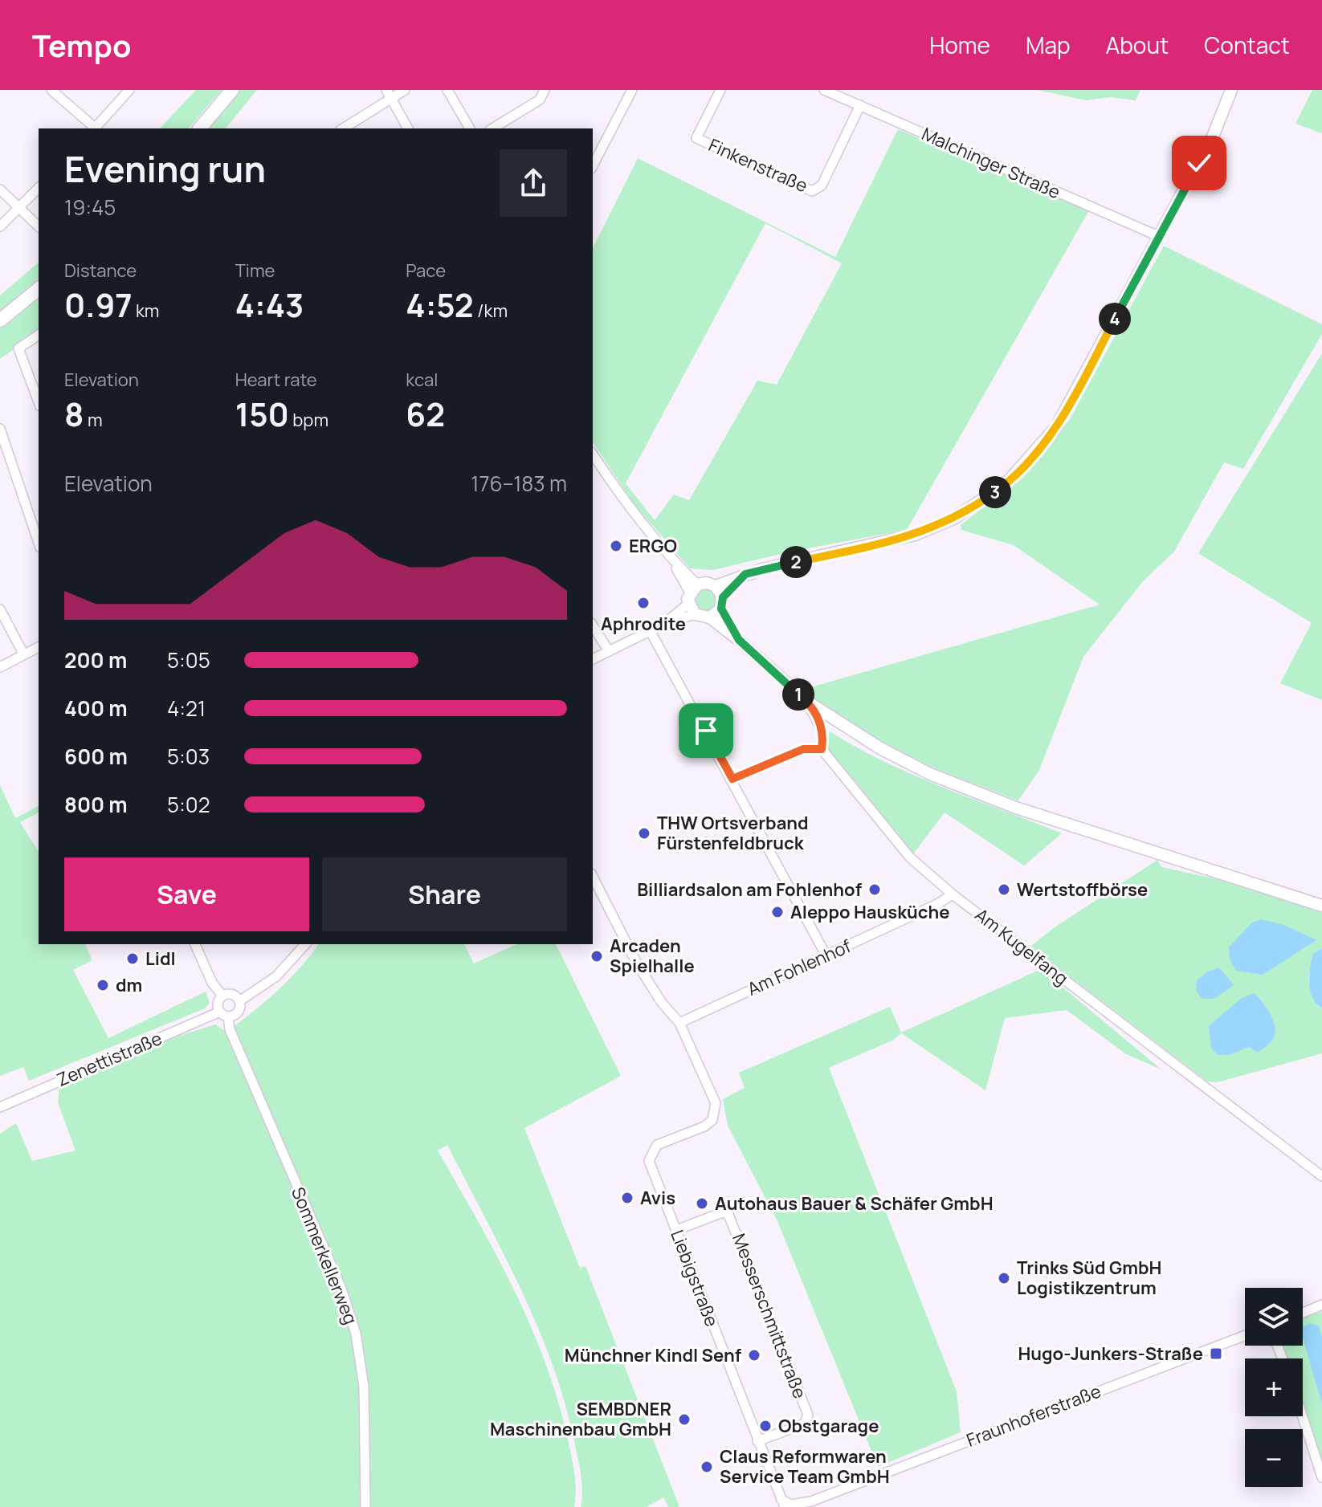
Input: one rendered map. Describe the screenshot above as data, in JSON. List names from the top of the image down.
{
  "streets": {
    "street": [
      "Malchinger Straße",
      "Finkenstraße",
      "Am Kugelfang",
      "Am Fohlenhof",
      "Zenettistraße",
      "Sommerkellerweg",
      "Liebigstraße",
      "Messerschmittstraße",
      "Fraunhoferstraße"
    ]
  },
  "crossings": [
    ["Malchinger Straße", "Finkenstraße"],
    ["Am Kugelfang", "Am Fohlenhof"],
    ["Am Fohlenhof", "Liebigstraße"],
    ["Zenettistraße", "Sommerkellerweg"],
    ["Liebigstraße", "Messerschmittstraße"],
    ["Liebigstraße", "Fraunhoferstraße"]
  ],
  "places": {
    "other": [
      "ERGO",
      "Aphrodite",
      "THW Ortsverband Fürstenfeldbruck",
      "Billiardsalon am Fohlenhof",
      "Wertstoffbörse",
      "Aleppo Hausküche",
      "Arcaden Spielhalle",
      "Lidl",
      "dm",
      "Avis",
      "Autohaus Bauer & Schäfer GmbH",
      "Trinks Süd GmbH Logistikzentrum",
      "Münchner Kindl Senf",
      "SEMBDNER Maschinenbau GmbH",
      "Obstgarage",
      "Claus Reformwaren Service Team GmbH"
    ],
    "transit": ["Hugo-Junkers-Straße"]
  },
  "page": {
    "header": "Tempo",
    "nav": [
      "Home",
      "Map",
      "About",
      "Contact"
    ],
    "heading": ["Evening run", "19:45"],
    "stats": [
      ["Distance", "0.97 km"],
      ["Time", "4:43"],
      ["Pace", "4:52 /km"],
      ["Elevation", "8 m"],
      ["Heart rate", "150 bpm"],
      ["kcal", "62"]
    ],
    "pins": [
      "4",
      "3",
      "2",
      "1"
    ],
    "chart": ["Elevation", "176–183 m"],
    "list": [
      {
        "name": "200 m",
        "note": "5:05"
      },
      {
        "name": "400 m",
        "note": "4:21"
      },
      {
        "name": "600 m",
        "note": "5:03"
      },
      {
        "name": "800 m",
        "note": "5:02"
      }
    ],
    "buttons": ["Save", "Share"],
    "map_buttons": ["+", "−"]
  }
}
